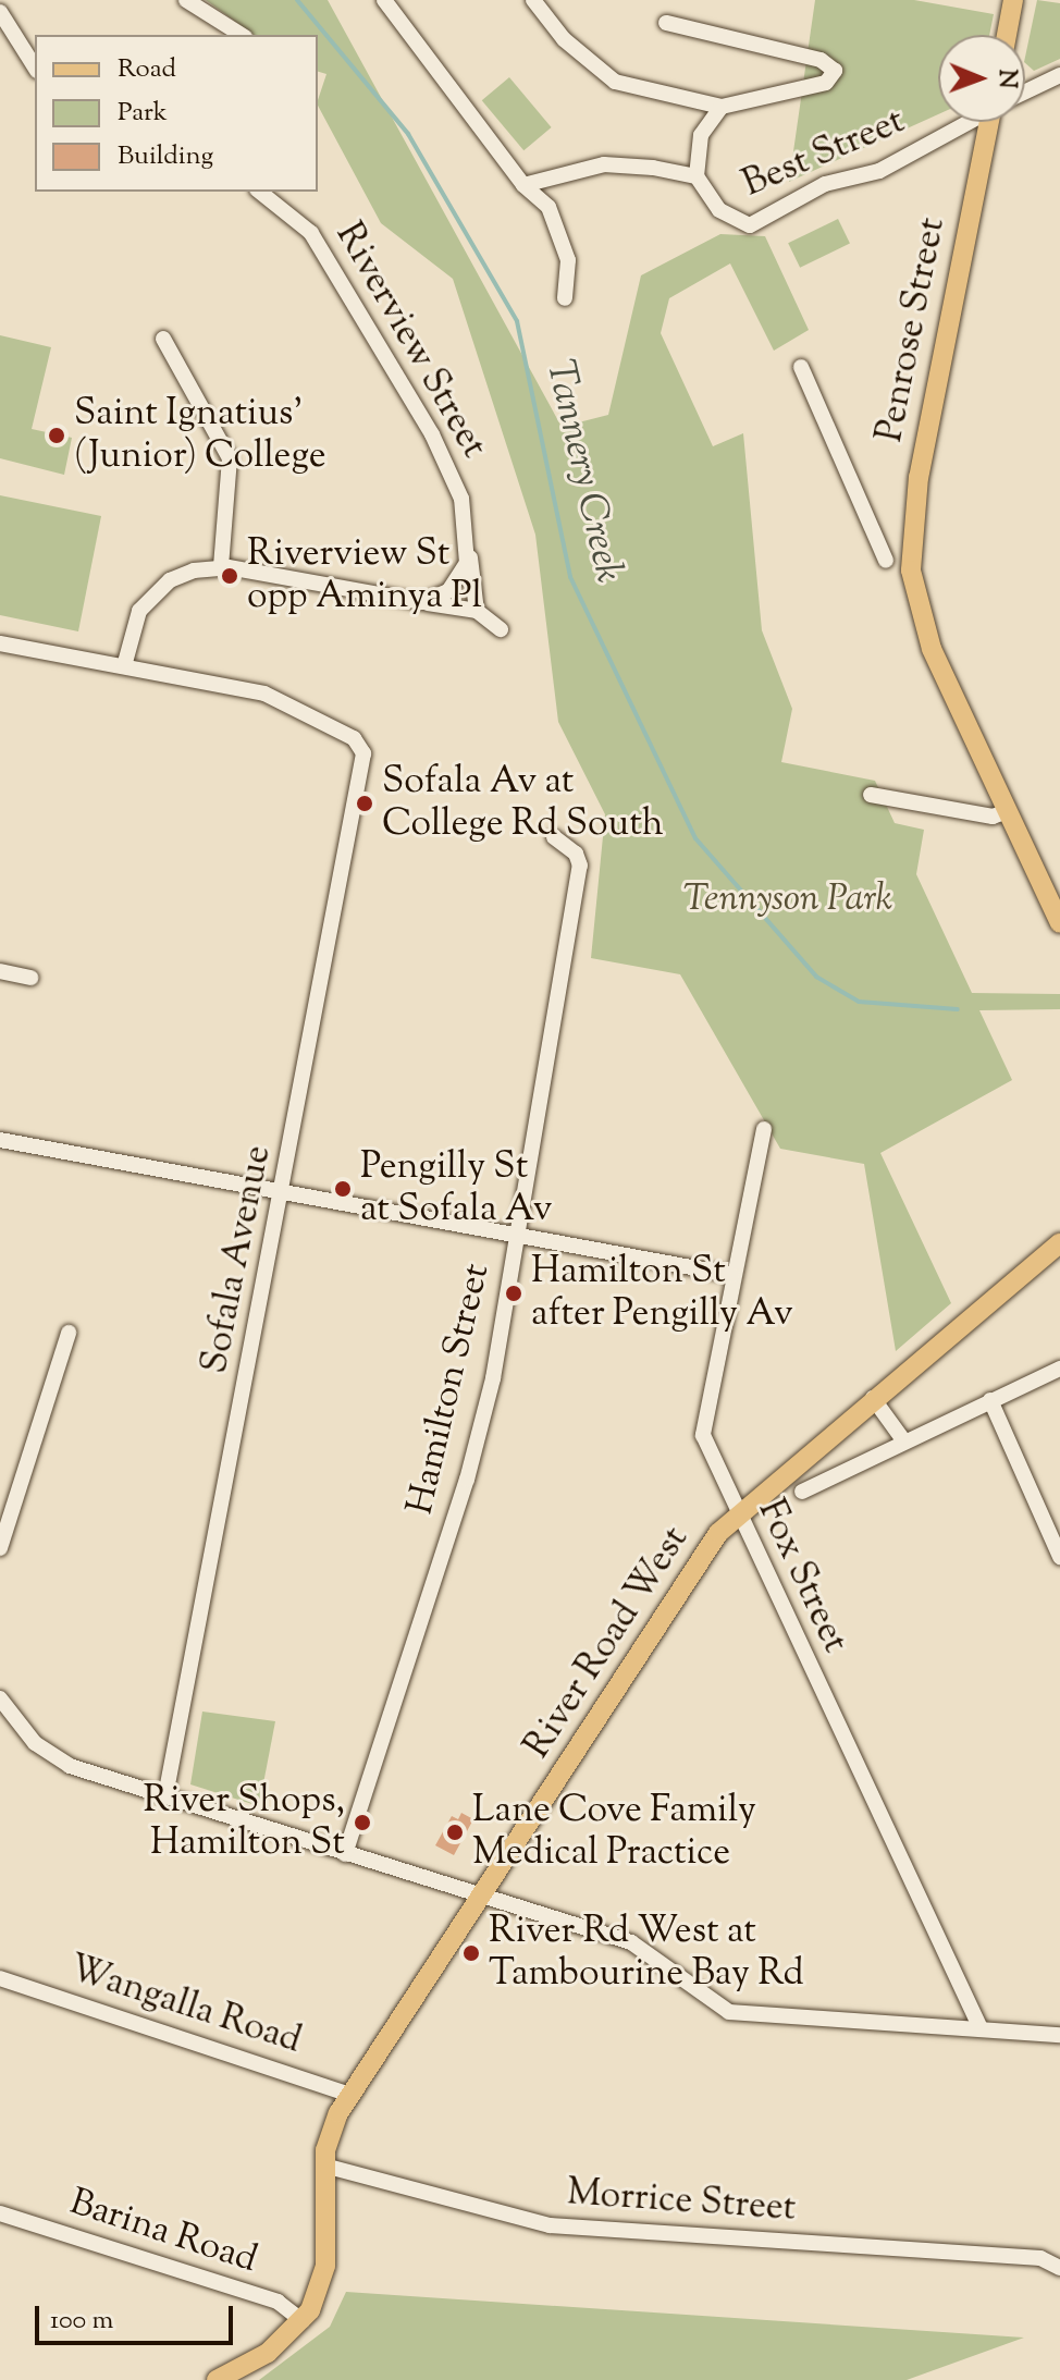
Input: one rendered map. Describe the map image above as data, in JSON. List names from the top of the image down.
{
  "streets": {
    "main road": ["Penrose Street", "River Road West"],
    "street": [
      "Best Street",
      "Riverview Street",
      "Sofala Avenue",
      "Hamilton Street",
      "Fox Street",
      "Wangalla Road",
      "Morrice Street",
      "Barina Road"
    ]
  },
  "crossings": [
    ["Fox Street", "River Road West"],
    ["River Road West", "Wangalla Road"],
    ["River Road West", "Morrice Street"],
    ["River Road West", "Barina Road"]
  ],
  "water": ["Tannery Creek"],
  "parks": ["Tennyson Park"],
  "places": [
    "Saint Ignatius' (Junior) College",
    "Riverview St opp Aminya Pl",
    "Sofala Av at College Rd South",
    "Pengilly St at Sofala Av",
    "Hamilton St after Pengilly Av",
    "River Shops, Hamilton St",
    "Lane Cove Family Medical Practice",
    "River Rd West at Tambourine Bay Rd"
  ],
  "legend": ["Road", "Park", "Building"],
  "scale_bar": "100 m",
  "north": "right"
}
